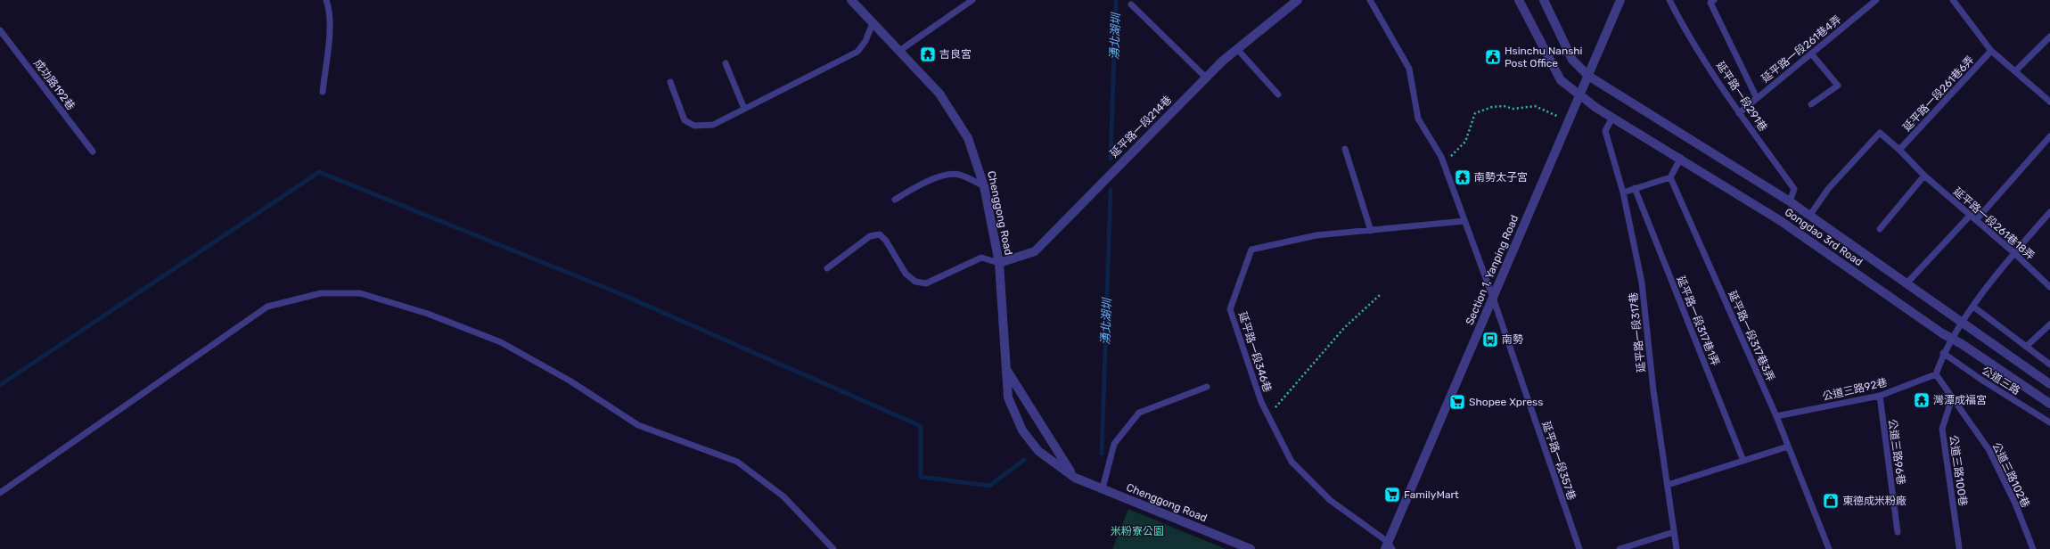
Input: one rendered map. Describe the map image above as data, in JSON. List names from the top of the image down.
{
  "streets": {
    "street": [
      "延平路一段214巷",
      "Chenggong Road",
      "Gongdao 3rd Road",
      "Section 1, Yanping Road"
    ],
    "lane": [
      "延平路一段261巷4弄",
      "成功路192巷",
      "延平路一段261巷6弄",
      "延平路一段291巷",
      "延平路一段261巷18弄",
      "延平路一段317巷1弄",
      "延平路一段317巷",
      "延平路一段317巷3弄",
      "延平路一段346巷",
      "公道三路",
      "公道三路92巷",
      "公道三路96巷",
      "延平路一段357巷",
      "公道三路100巷",
      "公道三路102巷"
    ]
  },
  "crossings": [
    ["延平路一段261巷4弄", "延平路一段291巷"],
    ["延平路一段291巷", "Gongdao 3rd Road"],
    ["延平路一段214巷", "Chenggong Road"],
    ["Gongdao 3rd Road", "Section 1, Yanping Road"],
    ["Gongdao 3rd Road", "延平路一段317巷"],
    ["Section 1, Yanping Road", "延平路一段346巷"],
    ["Section 1, Yanping Road", "延平路一段357巷"],
    ["延平路一段317巷3弄", "公道三路92巷"],
    ["延平路一段346巷", "延平路一段357巷"],
    ["公道三路92巷", "公道三路96巷"],
    ["公道三路92巷", "公道三路102巷"],
    ["公道三路100巷", "公道三路102巷"]
  ],
  "water": ["湧北湖圳"],
  "parks": ["米粉寮公園"],
  "places": {
    "temple": ["吉良宮", "南勢太子宮", "灣潭成福宮"],
    "public building": ["Hsinchu Nanshi Post Office"],
    "bus stop": ["南勢"],
    "supermarket": ["Shopee Xpress", "FamilyMart"],
    "shop": ["東德成米粉廠"]
  }
}
